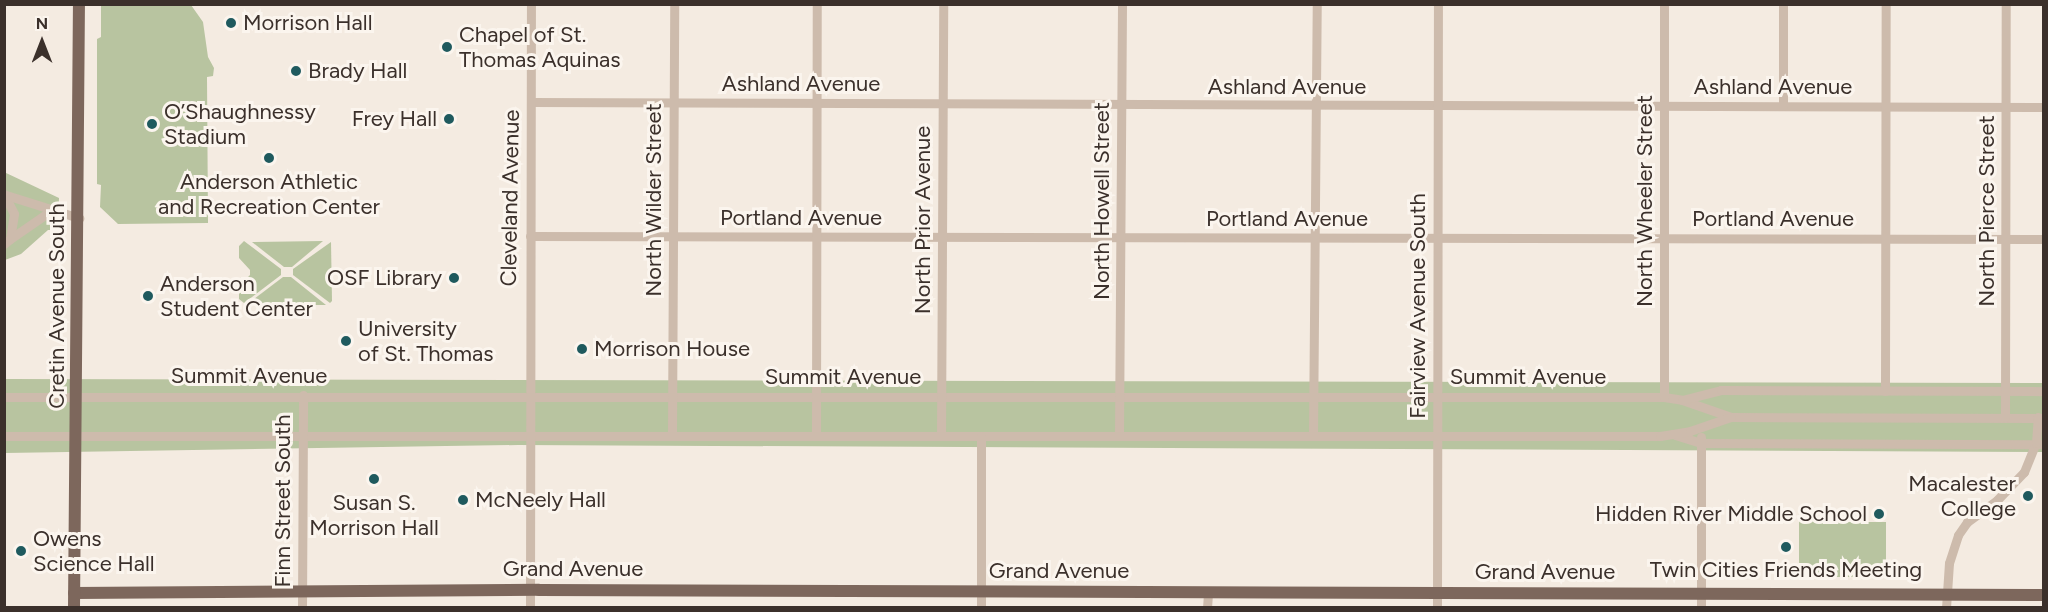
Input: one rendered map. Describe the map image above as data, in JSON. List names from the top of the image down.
{
  "streets": {
    "main road": ["Cretin Avenue South", "Grand Avenue"],
    "street": [
      "Ashland Avenue",
      "Cleveland Avenue",
      "North Wilder Street",
      "North Howell Street",
      "North Wheeler Street",
      "North Pierce Street",
      "Portland Avenue",
      "North Prior Avenue",
      "Fairview Avenue South",
      "Summit Avenue",
      "Finn Street South"
    ]
  },
  "crossings": [
    ["Ashland Avenue", "Cleveland Avenue"],
    ["Ashland Avenue", "North Wilder Street"],
    ["Ashland Avenue", "North Howell Street"],
    ["Ashland Avenue", "North Wheeler Street"],
    ["Ashland Avenue", "North Pierce Street"],
    ["Ashland Avenue", "North Prior Avenue"],
    ["Ashland Avenue", "Fairview Avenue South"],
    ["Cleveland Avenue", "Portland Avenue"],
    ["Cleveland Avenue", "Summit Avenue"],
    ["Cleveland Avenue", "Grand Avenue"],
    ["North Wilder Street", "Portland Avenue"],
    ["North Wilder Street", "Summit Avenue"],
    ["North Howell Street", "Portland Avenue"],
    ["North Howell Street", "Summit Avenue"],
    ["North Wheeler Street", "Portland Avenue"],
    ["North Wheeler Street", "Summit Avenue"],
    ["North Pierce Street", "Portland Avenue"],
    ["North Pierce Street", "Summit Avenue"],
    ["Portland Avenue", "North Prior Avenue"],
    ["Portland Avenue", "Fairview Avenue South"],
    ["North Prior Avenue", "Summit Avenue"],
    ["Cretin Avenue South", "Summit Avenue"],
    ["Cretin Avenue South", "Grand Avenue"],
    ["Fairview Avenue South", "Summit Avenue"],
    ["Fairview Avenue South", "Grand Avenue"],
    ["Summit Avenue", "Finn Street South"],
    ["Finn Street South", "Grand Avenue"]
  ],
  "places": [
    "Morrison Hall",
    "Chapel of St. Thomas Aquinas",
    "Brady Hall",
    "Frey Hall",
    "O’Shaughnessy Stadium",
    "Anderson Athletic and Recreation Center",
    "OSF Library",
    "Anderson Student Center",
    "University of St. Thomas",
    "Morrison House",
    "Susan S. Morrison Hall",
    "Macalester College",
    "McNeely Hall",
    "Hidden River Middle School",
    "Twin Cities Friends Meeting",
    "Owens Science Hall"
  ],
  "north": "top"
}
